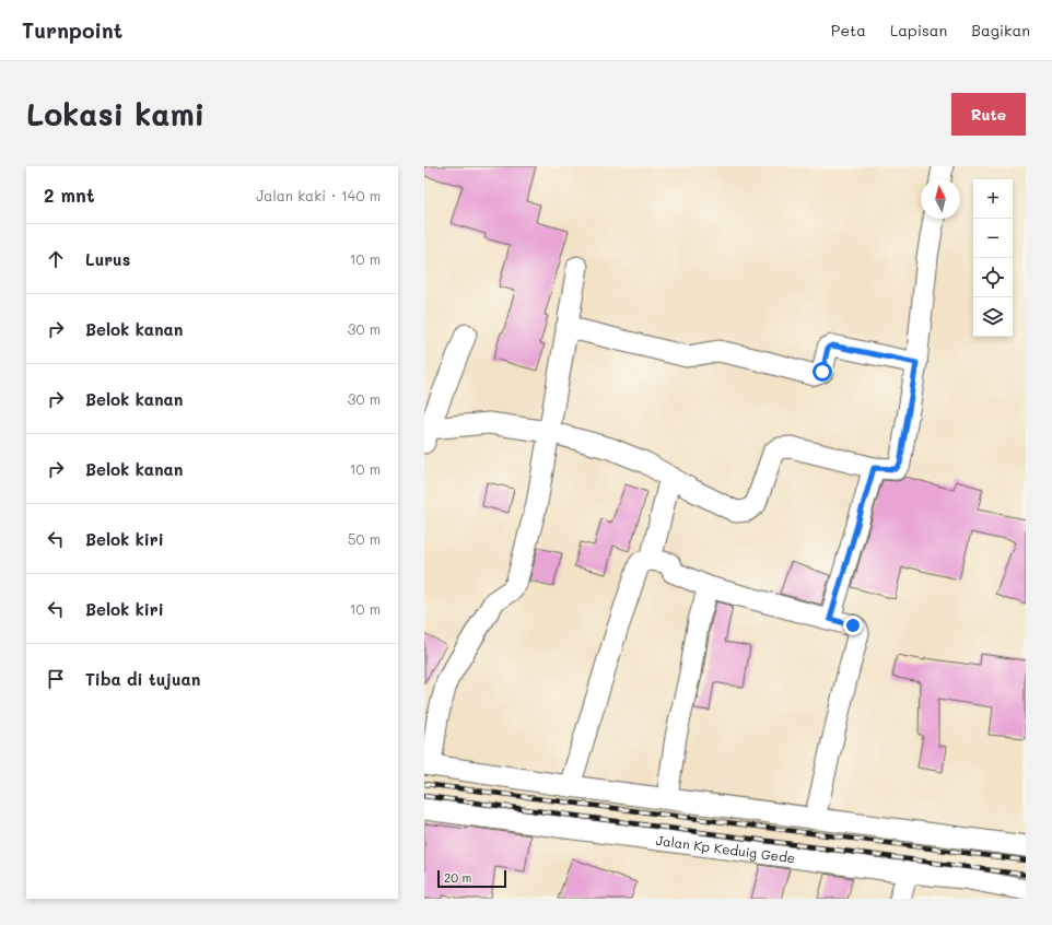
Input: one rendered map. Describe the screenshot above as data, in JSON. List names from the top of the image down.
{
  "streets": {
    "street": ["Jalan Kp Keduig Gede"]
  },
  "scale_bar": "20 m",
  "north": "top",
  "page": {
    "header": "Turnpoint",
    "nav": ["Peta", "Lapisan", "Bagikan"],
    "buttons": "Rute",
    "title": "Lokasi kami",
    "heading": ["2 mnt", "Jalan kaki · 140 m"],
    "map_buttons": ["+", "−"],
    "list": [
      ["Lurus", "10 m"],
      ["Belok kanan", "30 m"],
      ["Belok kanan", "30 m"],
      ["Belok kanan", "10 m"],
      ["Belok kiri", "50 m"],
      ["Belok kiri", "10 m"],
      "Tiba di tujuan"
    ],
    "scale": "20 m"
  }
}
